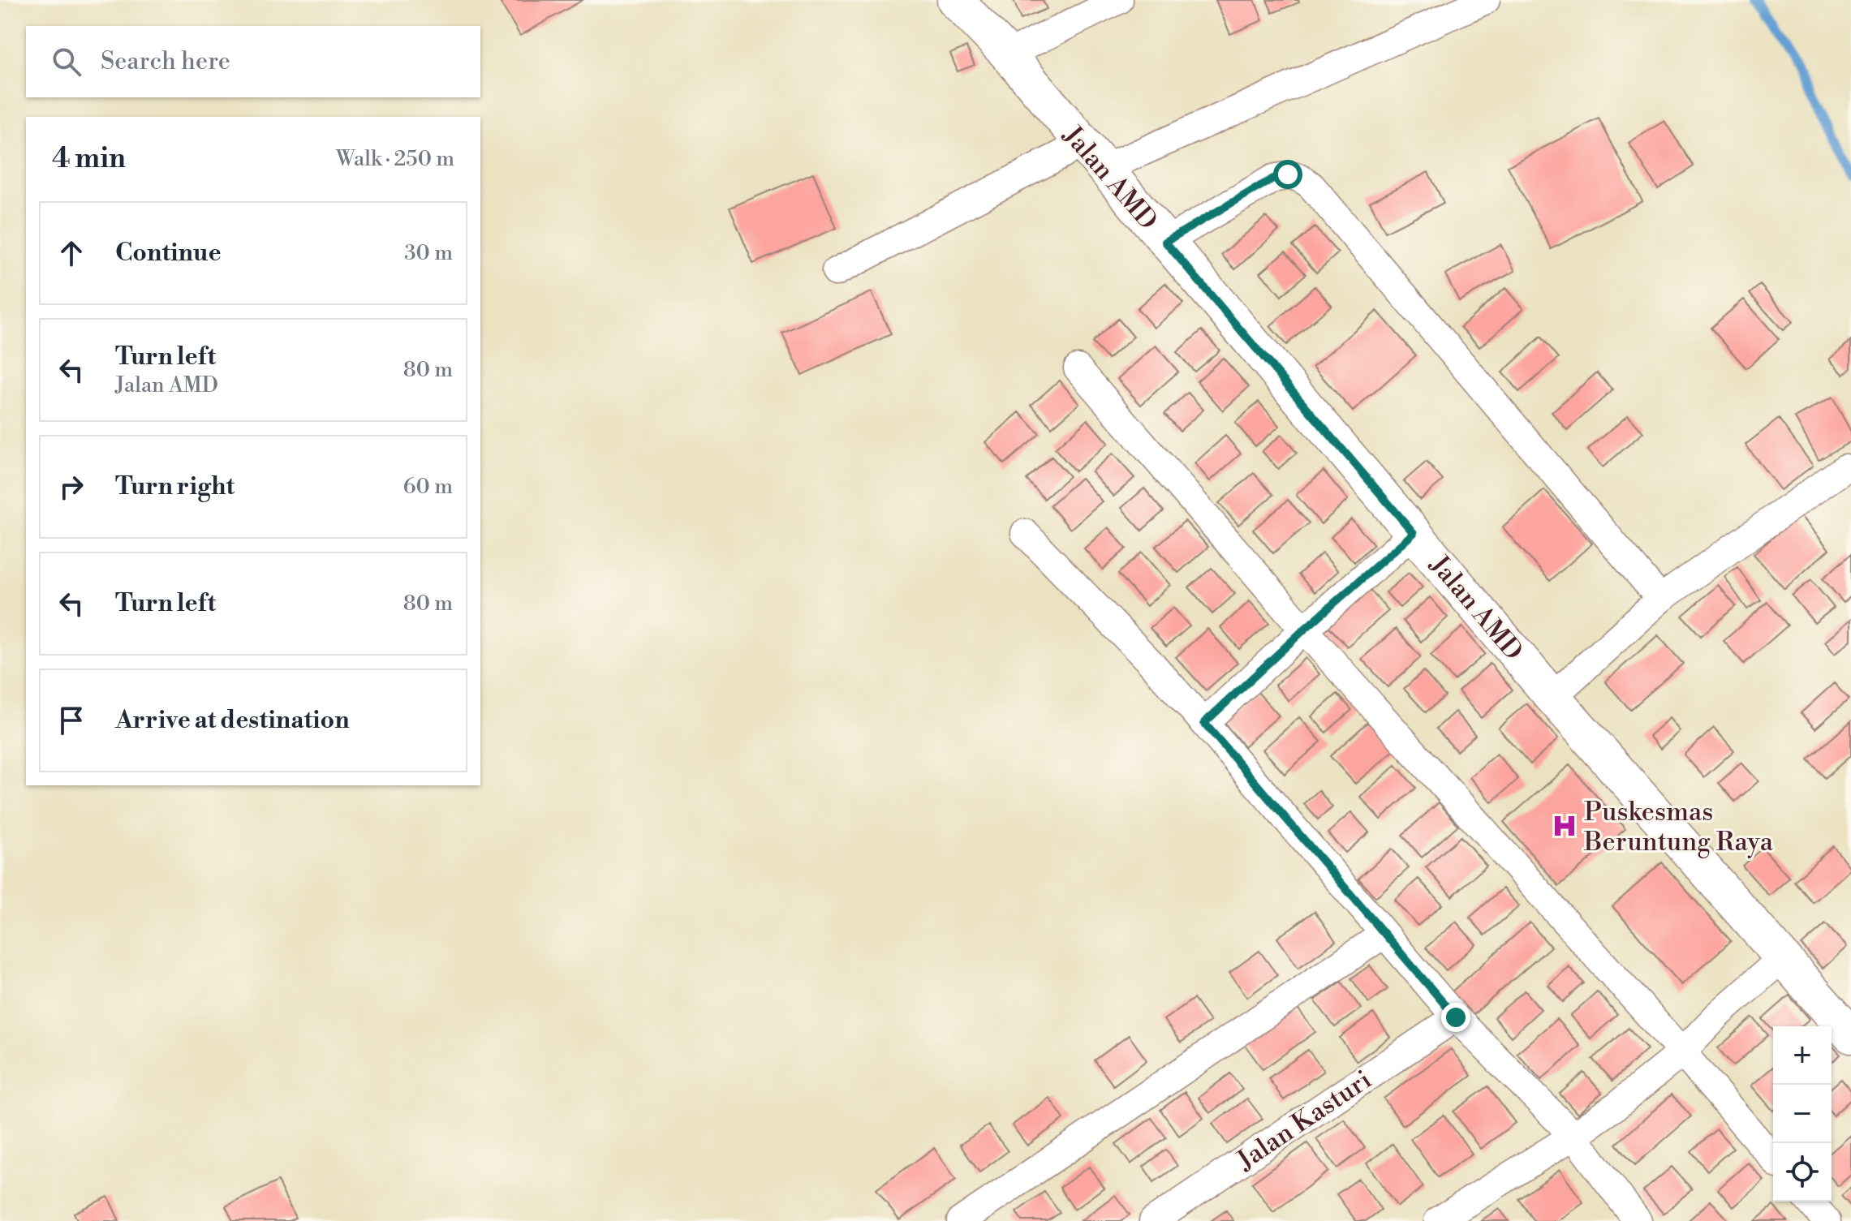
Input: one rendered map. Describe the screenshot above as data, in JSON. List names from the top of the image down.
{
  "streets": {
    "street": ["Jalan AMD", "Jalan Kasturi"]
  },
  "places": {
    "hospital": ["Puskesmas Beruntung Raya"]
  },
  "page": {
    "search": "Search here",
    "heading": ["4 min", "Walk · 250 m"],
    "list": [
      ["Continue", "30 m"],
      ["Turn left", "Jalan AMD", "80 m"],
      ["Turn right", "60 m"],
      ["Turn left", "80 m"],
      "Arrive at destination"
    ],
    "map_buttons": ["+", "−"]
  }
}
